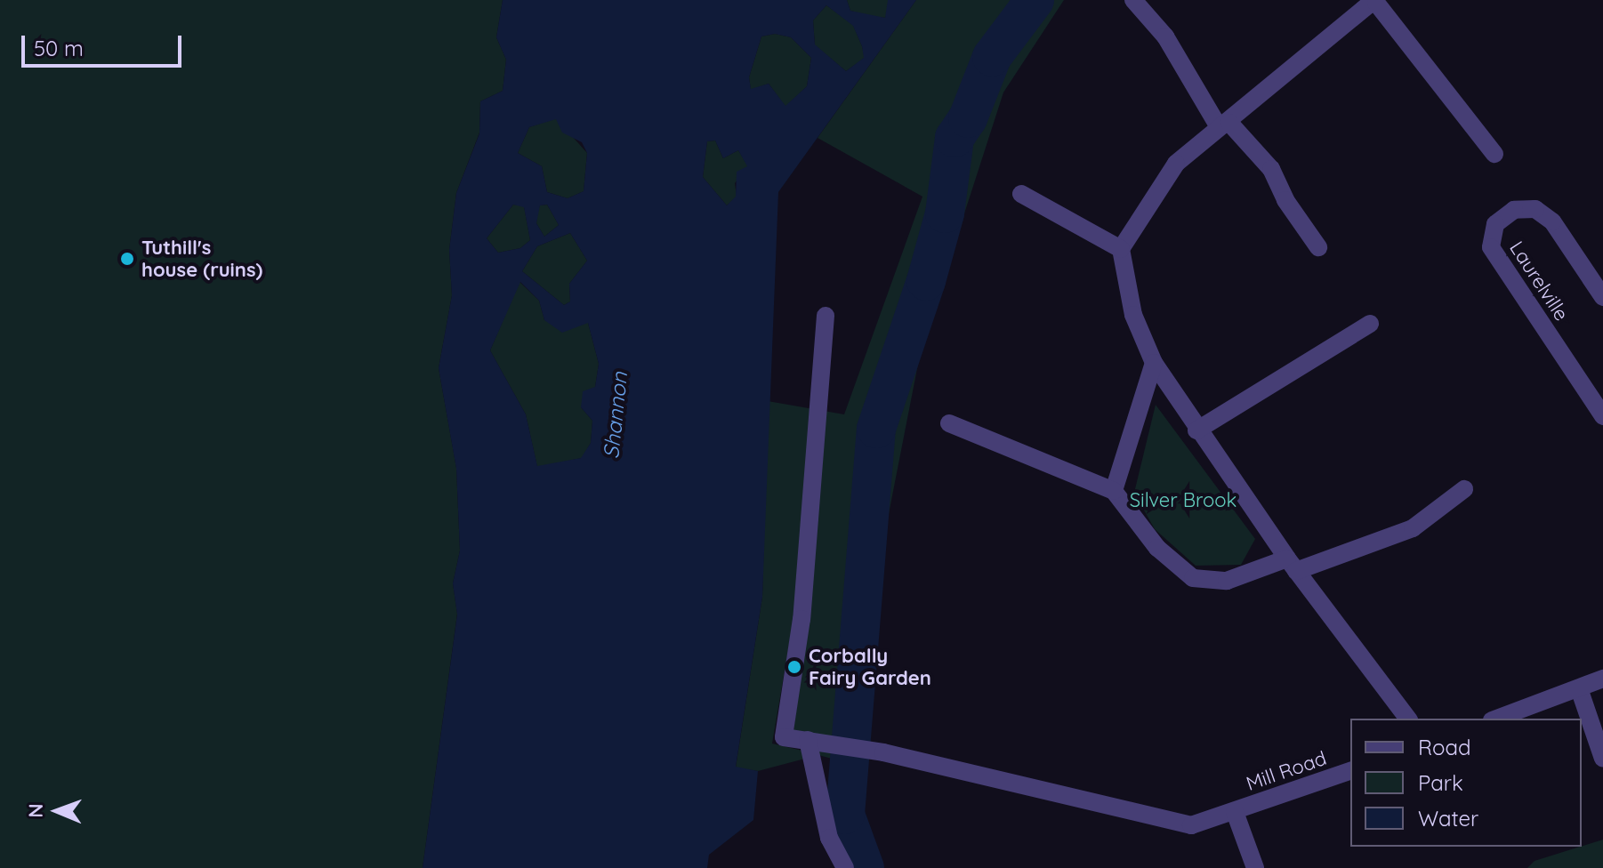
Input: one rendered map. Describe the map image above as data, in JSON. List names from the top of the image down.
{
  "streets": {
    "street": ["Laurelville", "Mill Road"]
  },
  "water": ["Shannon"],
  "parks": ["Silver Brook"],
  "places": ["Tuthill's house (ruins)", "Corbally Fairy Garden"],
  "legend": ["Road", "Park", "Water"],
  "scale_bar": "50 m",
  "north": "left"
}
